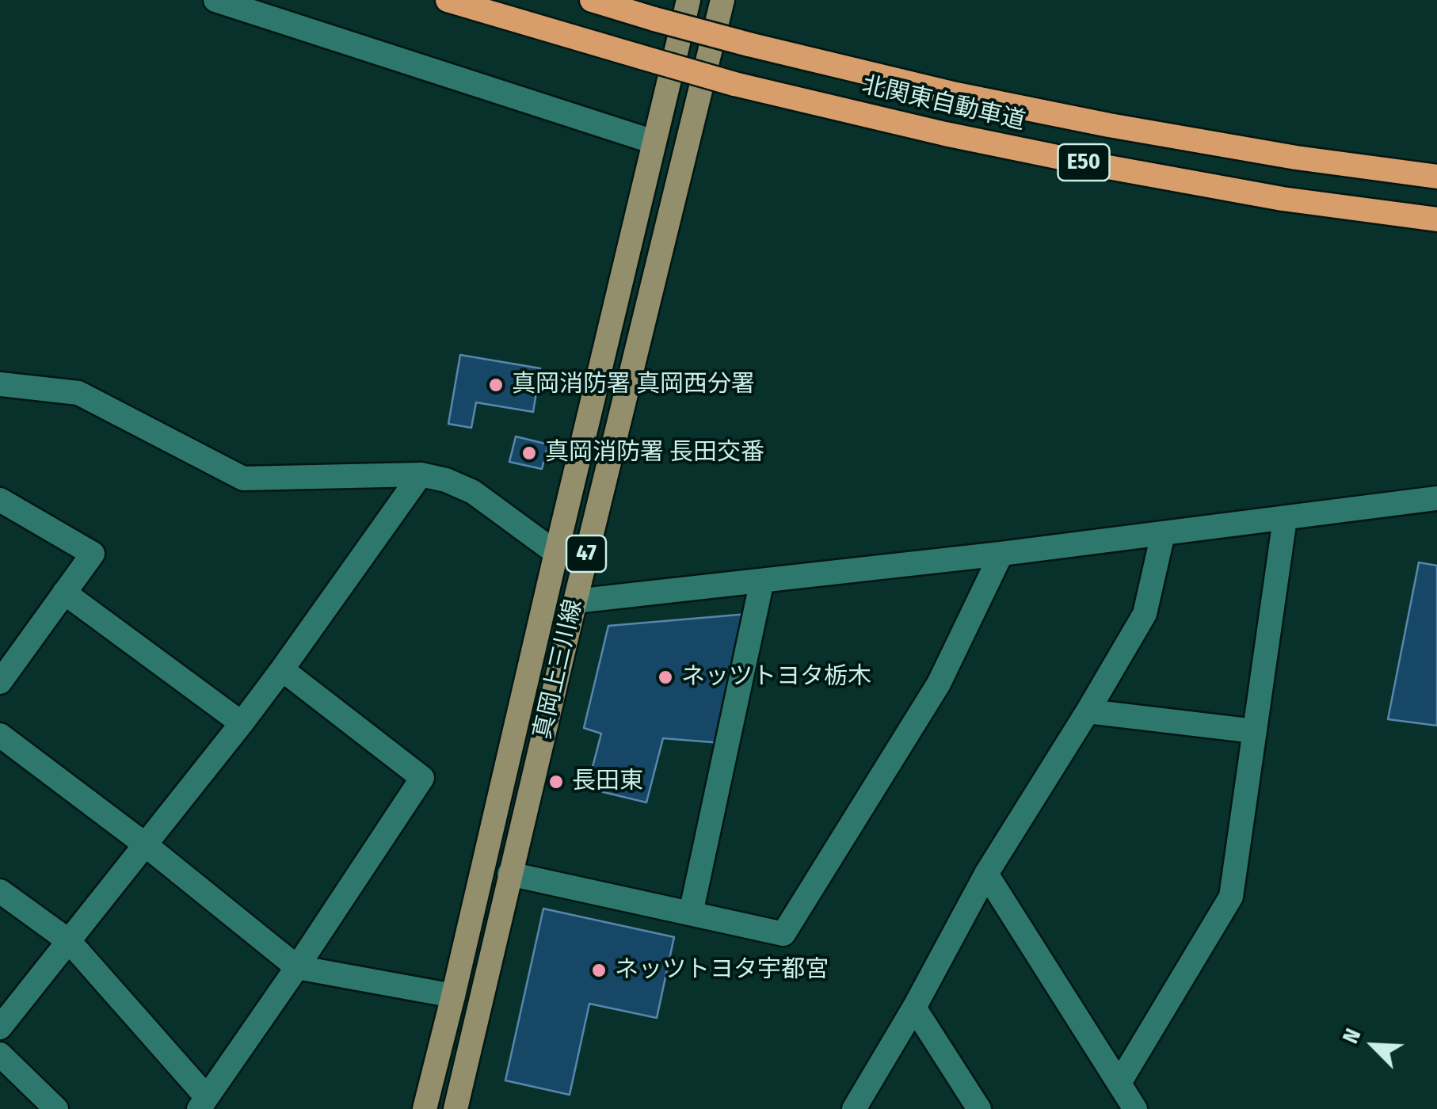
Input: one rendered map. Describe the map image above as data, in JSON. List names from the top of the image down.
{
  "streets": {
    "highway": ["北関東自動車道", "E50"],
    "main road": ["47", "真岡上三川線"]
  },
  "places": [
    "真岡消防署 真岡西分署",
    "真岡消防署 長田交番",
    "ネッツトヨタ栃木",
    "長田東",
    "ネッツトヨタ宇都宮"
  ],
  "north": "top left"
}
